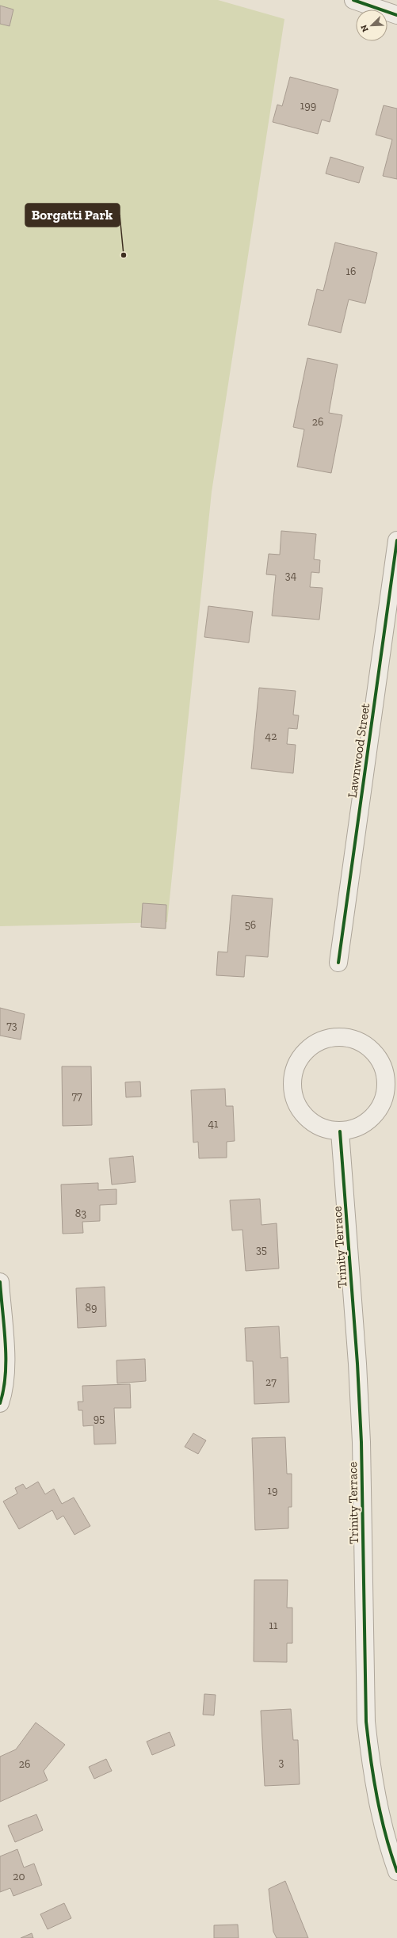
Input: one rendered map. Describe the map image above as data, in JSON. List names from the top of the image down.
{
  "streets": {
    "street": ["Lawnwood Street", "Trinity Terrace"]
  },
  "places": ["Borgatti Park"],
  "house_numbers": [
    "199",
    "16",
    "26",
    "34",
    "42",
    "56",
    "73",
    "77",
    "41",
    "83",
    "35",
    "89",
    "27",
    "95",
    "19",
    "11",
    "3",
    "26",
    "20"
  ],
  "north": "bottom left"
}
